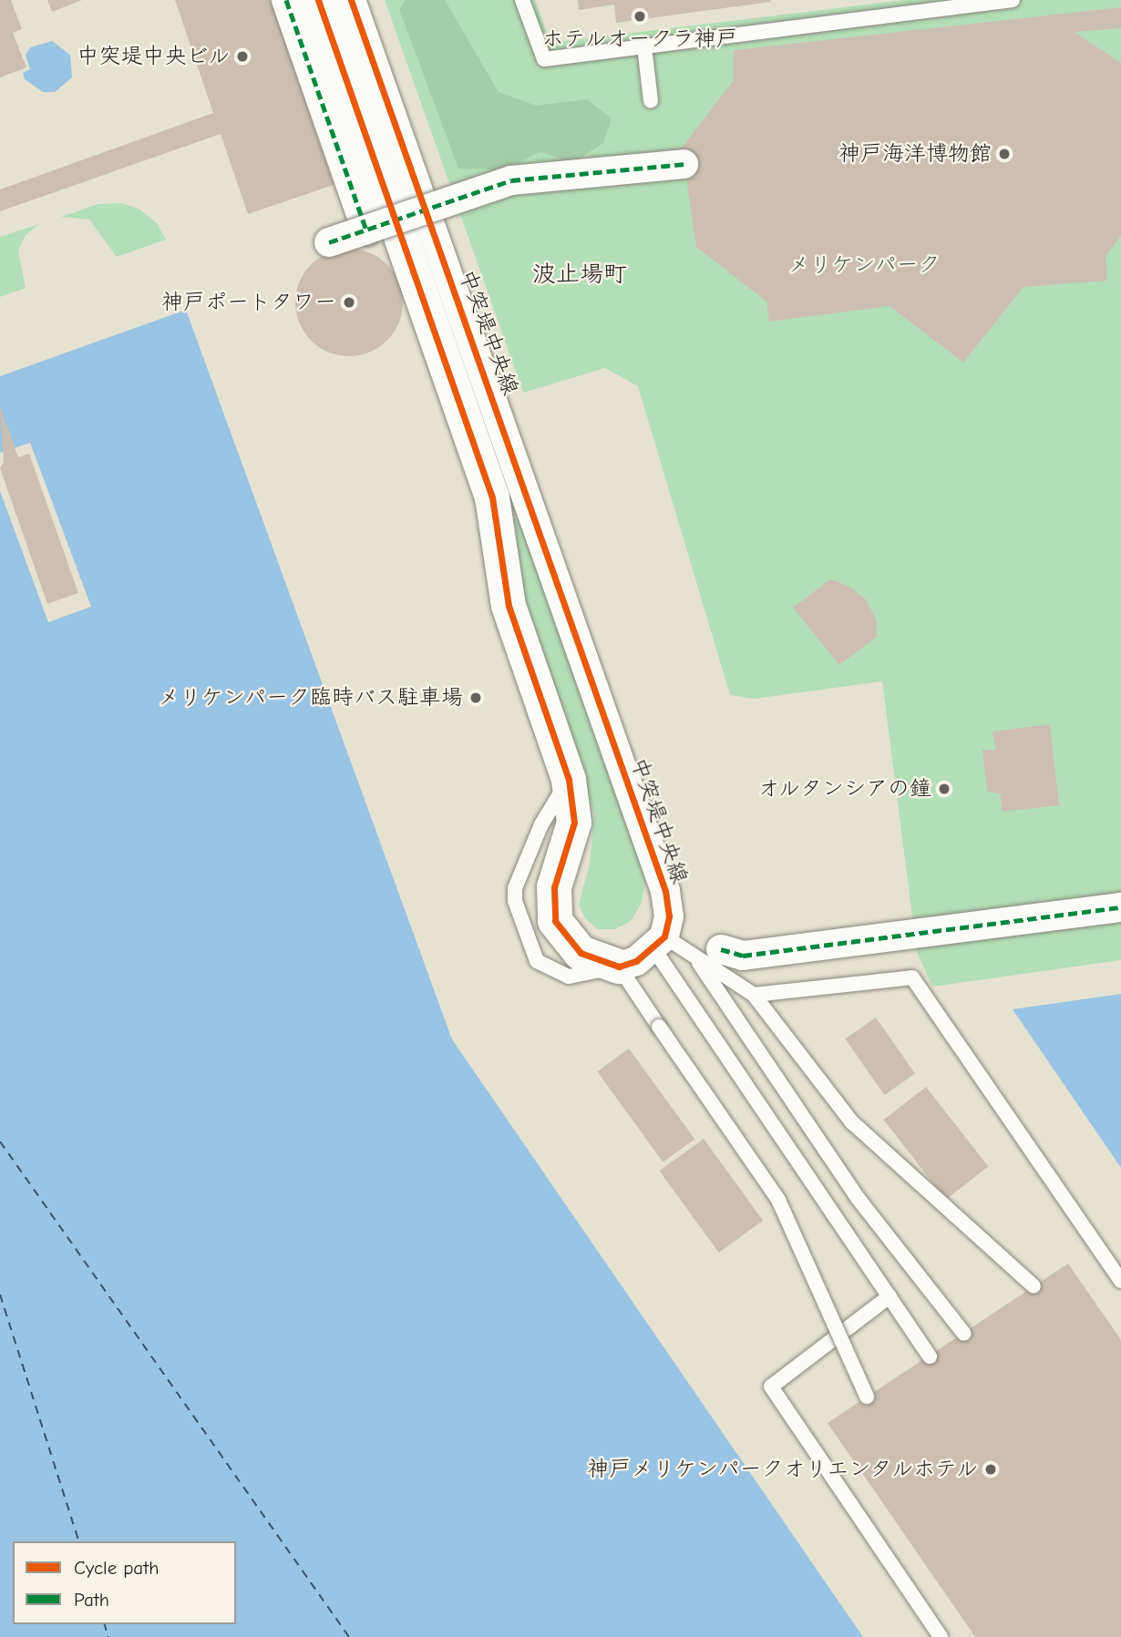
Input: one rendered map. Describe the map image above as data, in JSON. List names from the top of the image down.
{
  "streets": {
    "street": ["中突堤中央線"]
  },
  "districts": ["波止場町"],
  "parks": ["メリケンパーク"],
  "places": [
    "ホテルオークラ神戸",
    "中突堤中央ビル",
    "神戸海洋博物館",
    "神戸ポートタワー",
    "メリケンパーク臨時バス駐車場",
    "オルタンシアの鐘",
    "神戸メリケンパークオリエンタルホテル"
  ],
  "legend": ["Cycle path", "Path"]
}
